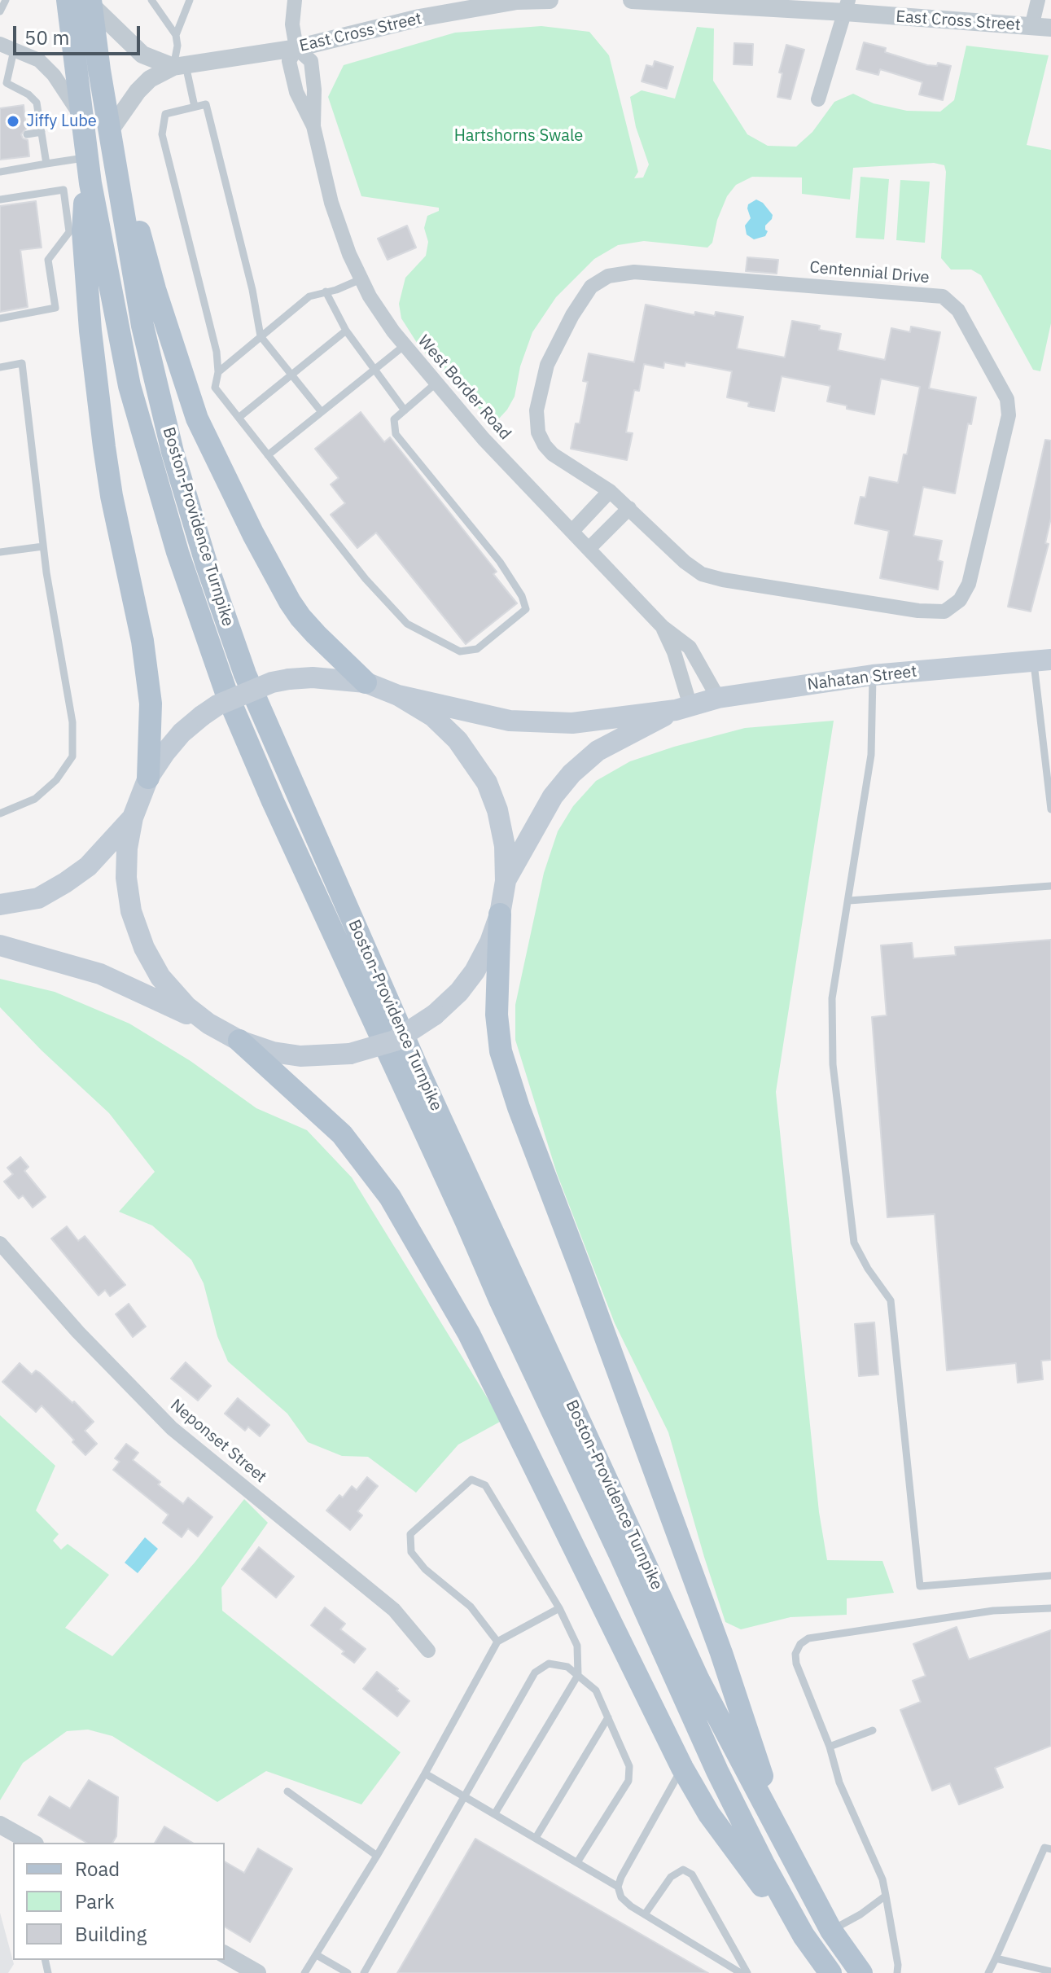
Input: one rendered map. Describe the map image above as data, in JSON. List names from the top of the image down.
{
  "streets": {
    "main road": ["Boston-Providence Turnpike", "Nahatan Street"],
    "street": [
      "East Cross Street",
      "Centennial Drive",
      "West Border Road",
      "Neponset Street"
    ]
  },
  "crossings": [
    ["East Cross Street", "West Border Road"],
    ["East Cross Street", "Boston-Providence Turnpike"]
  ],
  "parks": ["Hartshorns Swale"],
  "places": ["Jiffy Lube"],
  "legend": ["Road", "Park", "Building"],
  "scale_bar": "50 m"
}
